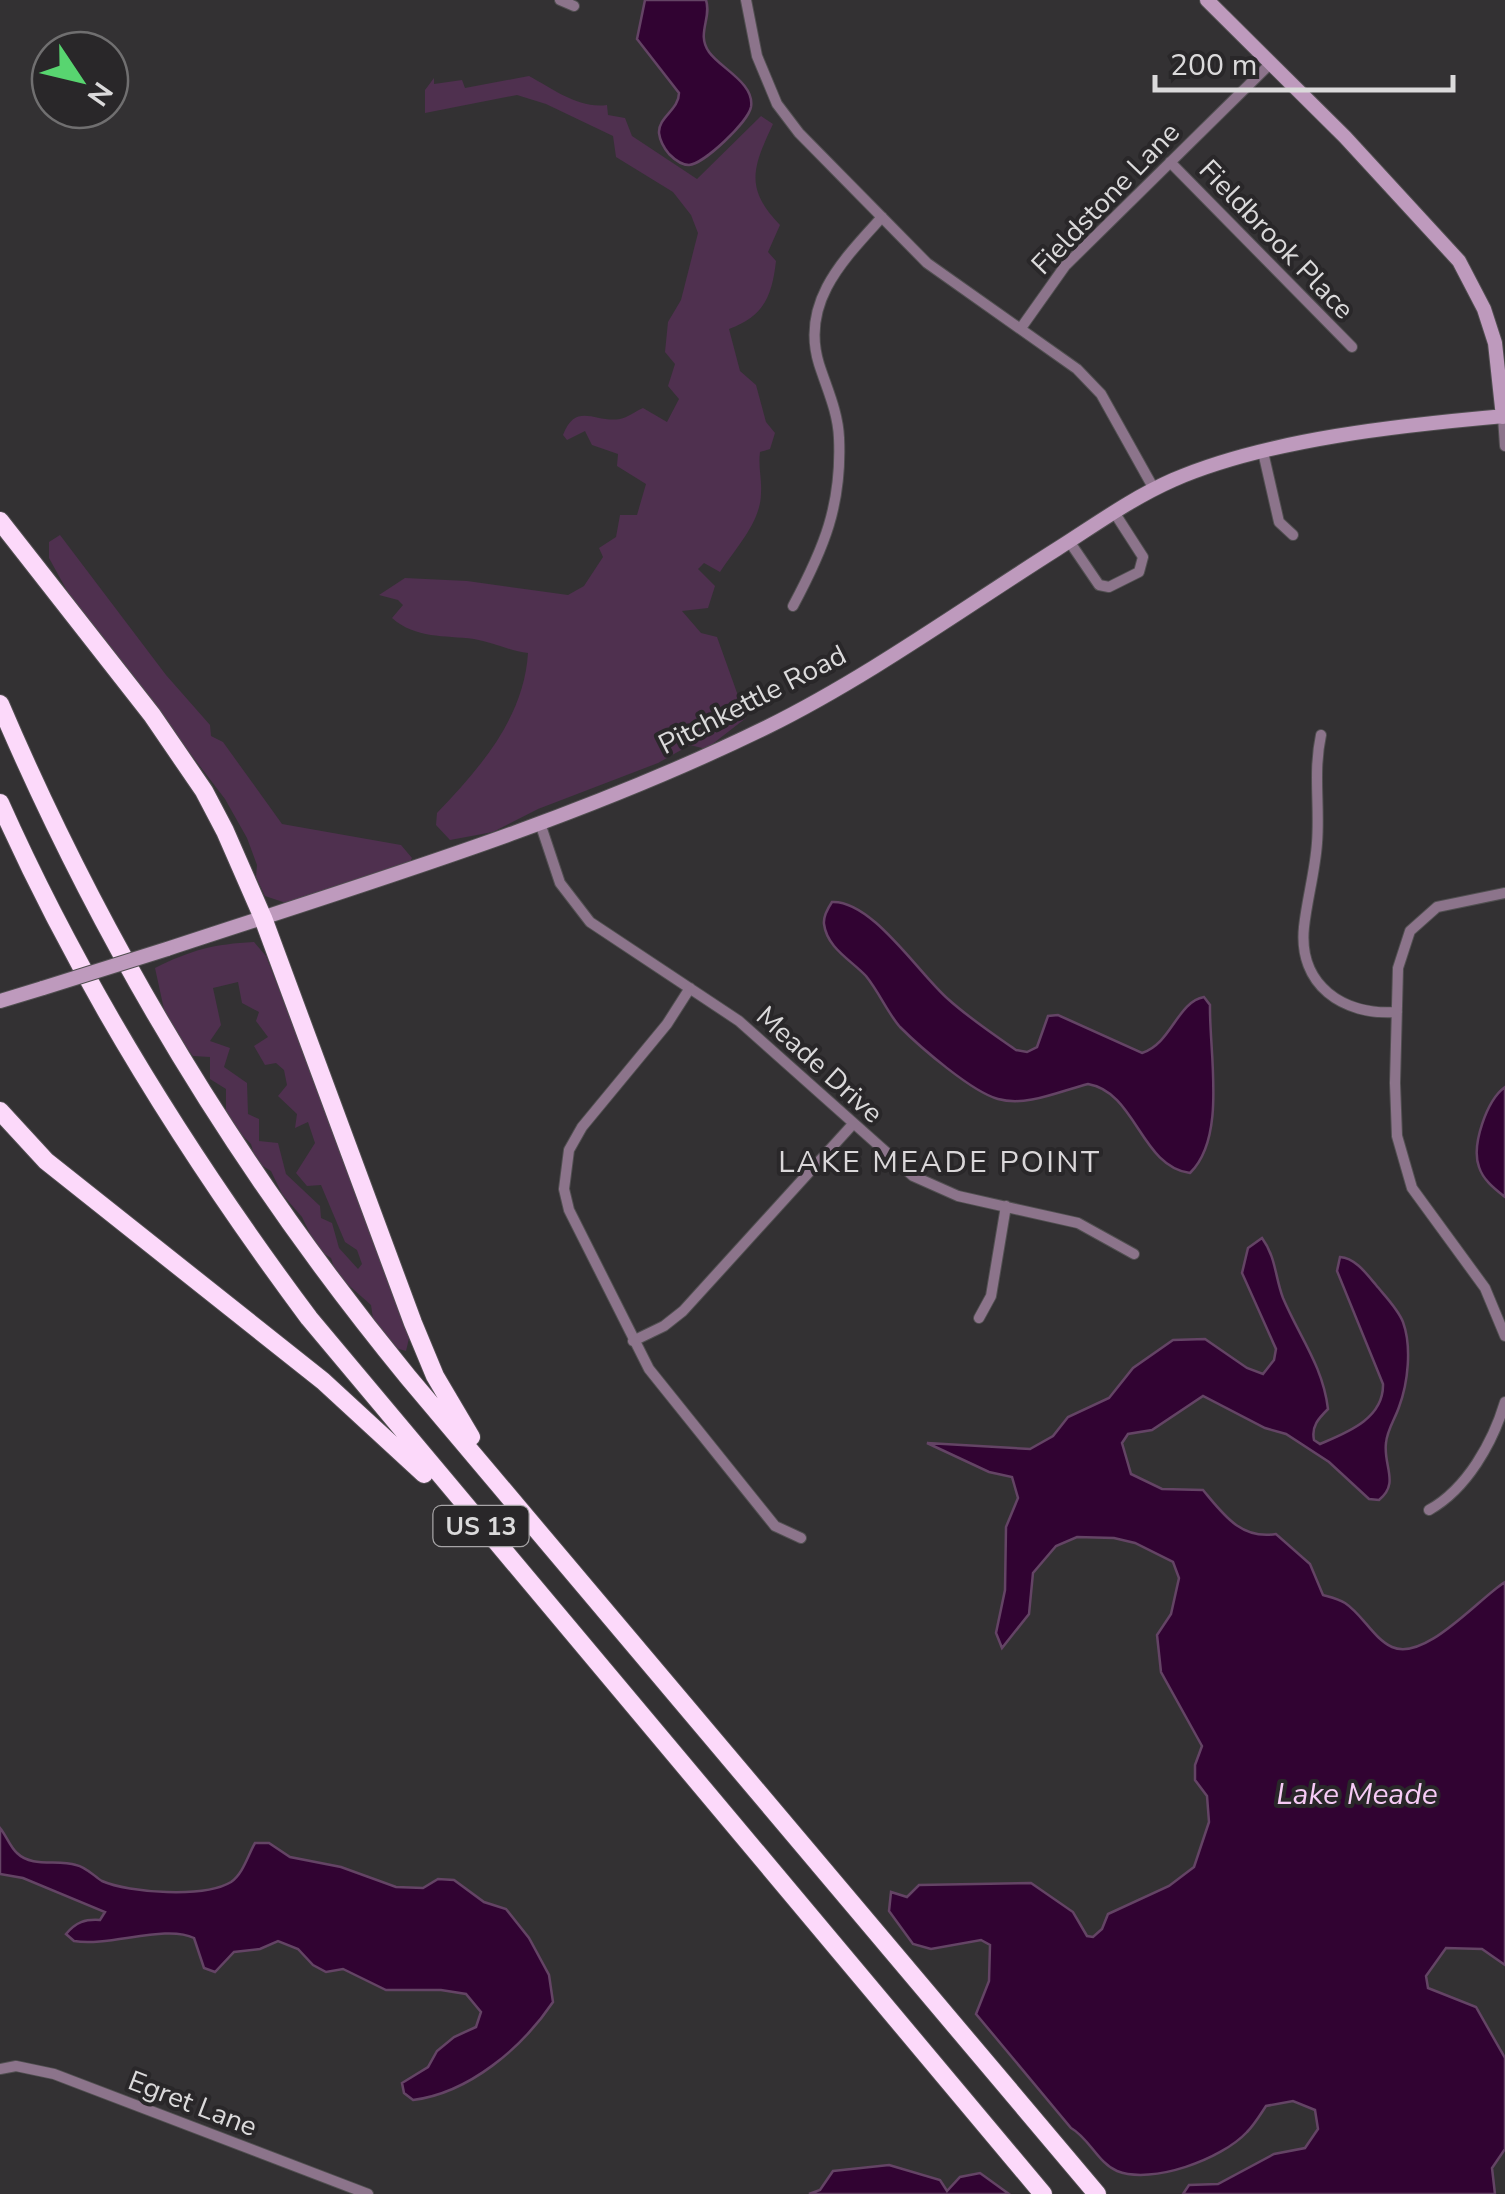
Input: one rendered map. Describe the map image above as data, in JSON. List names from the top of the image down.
{
  "streets": {
    "highway": ["US 13"],
    "main road": ["Pitchkettle Road"],
    "street": [
      "Fieldstone Lane",
      "Fieldbrook Place",
      "Meade Drive",
      "Egret Lane"
    ]
  },
  "crossings": [
    ["Fieldstone Lane", "Fieldbrook Place"],
    ["Pitchkettle Road", "Meade Drive"]
  ],
  "districts": ["LAKE MEADE POINT"],
  "water": ["Lake Meade"],
  "scale_bar": "200 m",
  "north": "bottom right"
}
